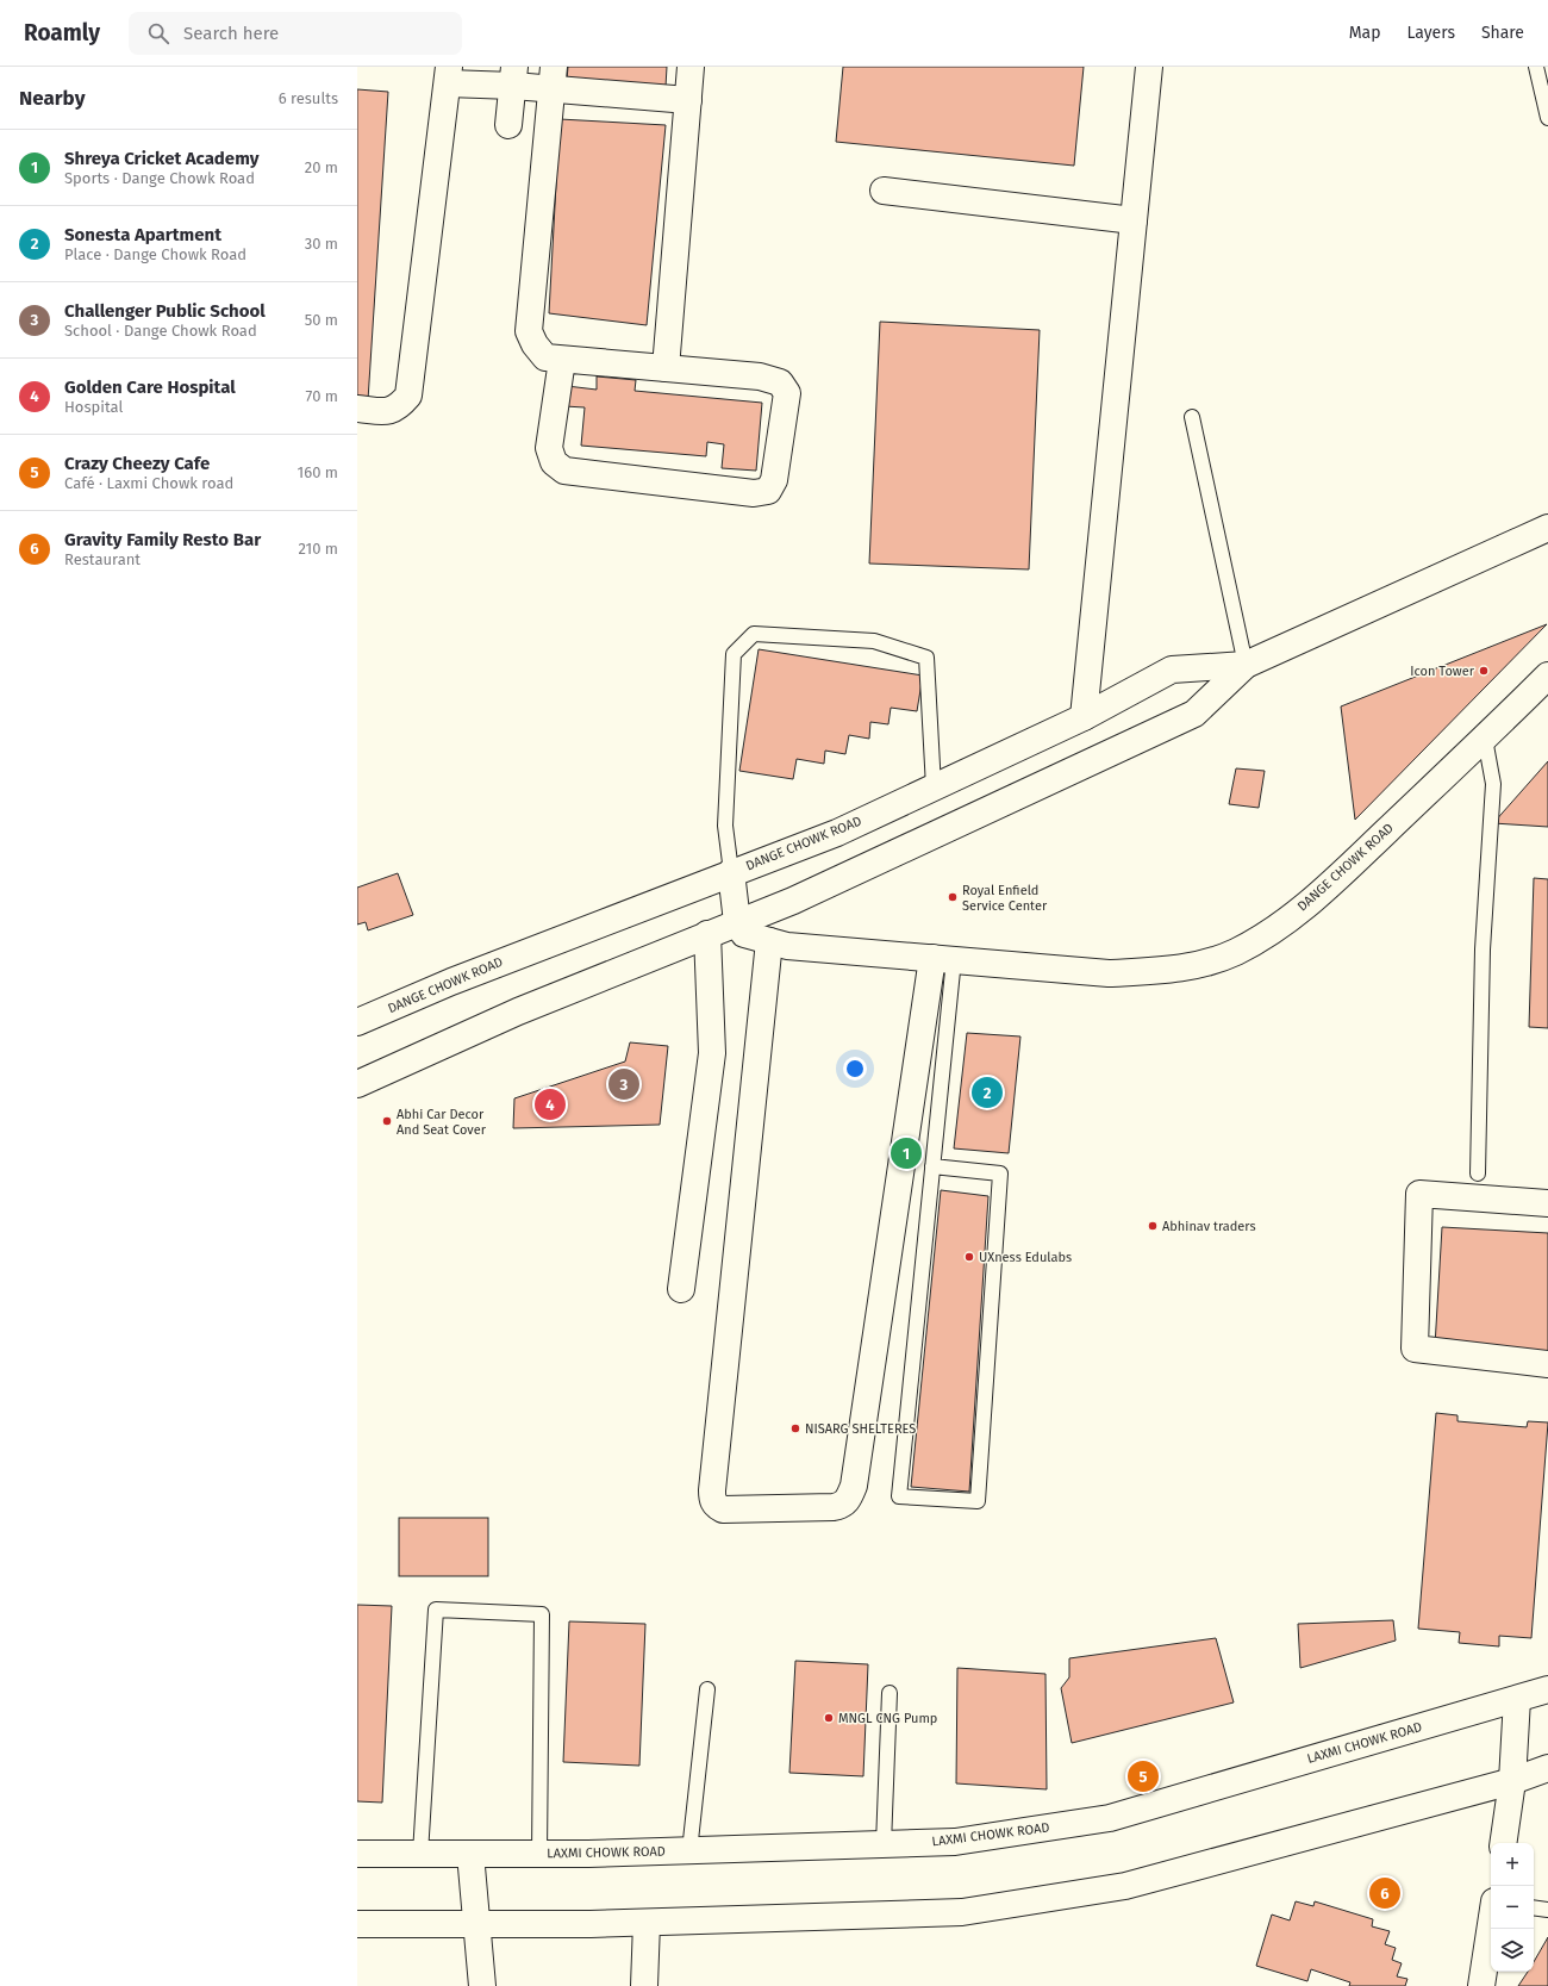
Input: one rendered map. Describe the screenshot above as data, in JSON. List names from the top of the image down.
{
  "streets": {
    "street": ["DANGE CHOWK ROAD", "LAXMI CHOWK ROAD"]
  },
  "places": [
    "Icon Tower",
    "Royal Enfield Service Center",
    "Abhi Car Decor And Seat Cover",
    "Abhinav traders",
    "UXness Edulabs",
    "NISARG SHELTERES",
    "MNGL CNG Pump"
  ],
  "page": {
    "header": "Roamly",
    "search": "Search here",
    "nav": ["Map", "Layers", "Share"],
    "heading": ["Nearby", "6 results"],
    "list": [
      {
        "mark": "1",
        "name": "Shreya Cricket Academy",
        "note": "Sports · Dange Chowk Road",
        "value": "20 m"
      },
      {
        "mark": "2",
        "name": "Sonesta Apartment",
        "note": "Place · Dange Chowk Road",
        "value": "30 m"
      },
      {
        "mark": "3",
        "name": "Challenger Public School",
        "note": "School · Dange Chowk Road",
        "value": "50 m"
      },
      {
        "mark": "4",
        "name": "Golden Care Hospital",
        "note": "Hospital",
        "value": "70 m"
      },
      {
        "mark": "5",
        "name": "Crazy Cheezy Cafe",
        "note": "Café · Laxmi Chowk road",
        "value": "160 m"
      },
      {
        "mark": "6",
        "name": "Gravity Family Resto Bar",
        "note": "Restaurant",
        "value": "210 m"
      }
    ],
    "pins": [
      "3",
      "2",
      "4",
      "1",
      "5",
      "6"
    ],
    "map_buttons": ["+", "−"]
  }
}
